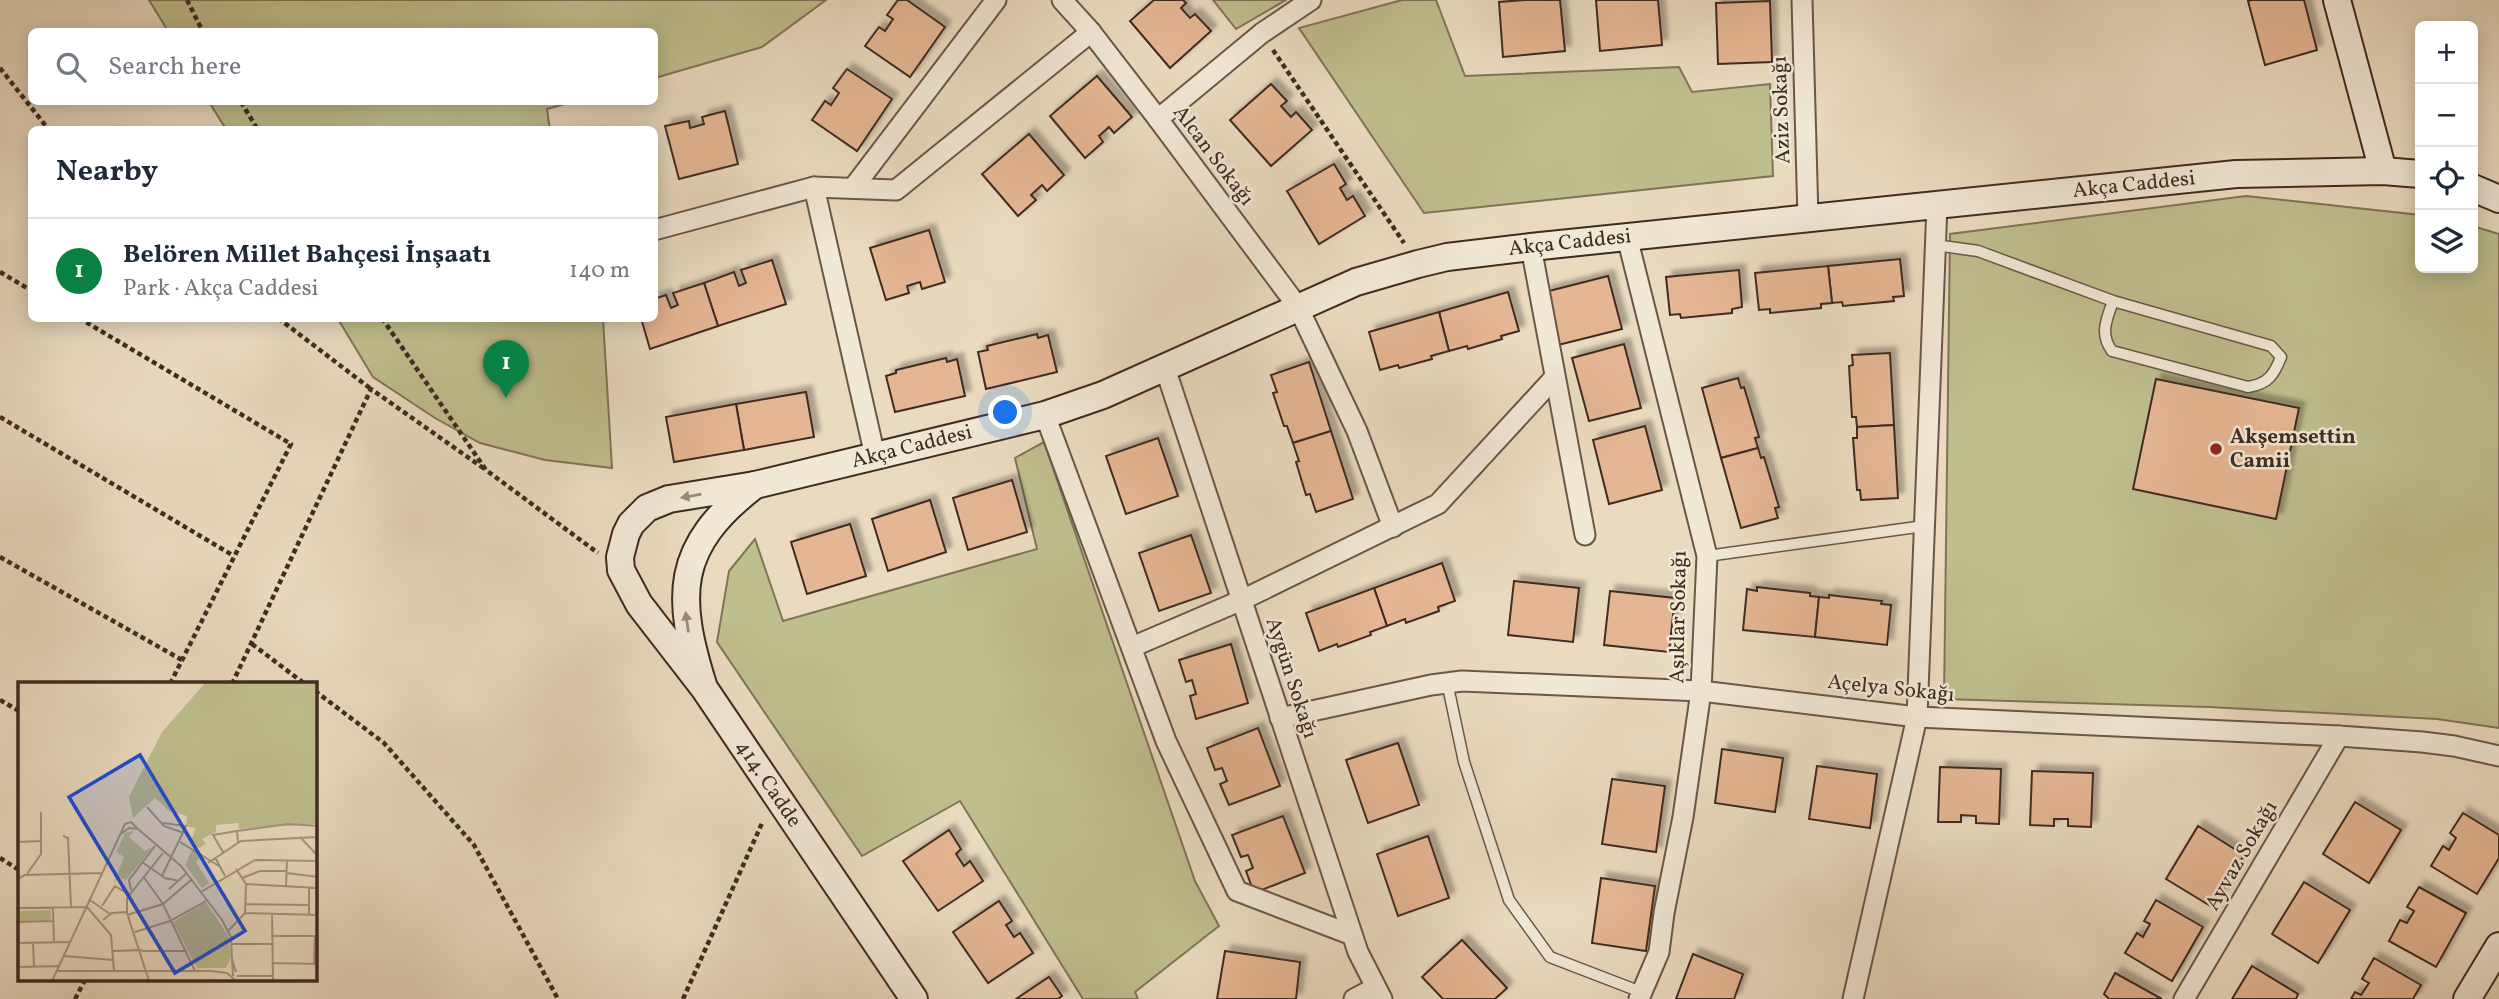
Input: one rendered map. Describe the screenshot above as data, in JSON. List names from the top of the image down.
{
  "streets": {
    "main road": ["Akça Caddesi", "414. Cadde"],
    "street": [
      "Aziz Sokağı",
      "Alcan Sokağı",
      "Aşıklar Sokağı",
      "Aygün Sokağı",
      "Açelya Sokağı",
      "Ayvaz Sokağı"
    ]
  },
  "crossings": [
    ["Aziz Sokağı", "Akça Caddesi"],
    ["Alcan Sokağı", "Akça Caddesi"],
    ["Akça Caddesi", "Aşıklar Sokağı"],
    ["Akça Caddesi", "Aygün Sokağı"],
    ["Akça Caddesi", "414. Cadde"],
    ["Aşıklar Sokağı", "Açelya Sokağı"],
    ["Aygün Sokağı", "Açelya Sokağı"],
    ["Açelya Sokağı", "Ayvaz Sokağı"]
  ],
  "places": ["Akşemsettin Camii"],
  "page": {
    "map_buttons": ["+", "−"],
    "search": "Search here",
    "heading": "Nearby",
    "list": [
      {
        "mark": "1",
        "name": "Belören Millet Bahçesi İnşaatı",
        "note": "Park · Akça Caddesi",
        "value": "140 m"
      }
    ],
    "pins": "1"
  }
}
